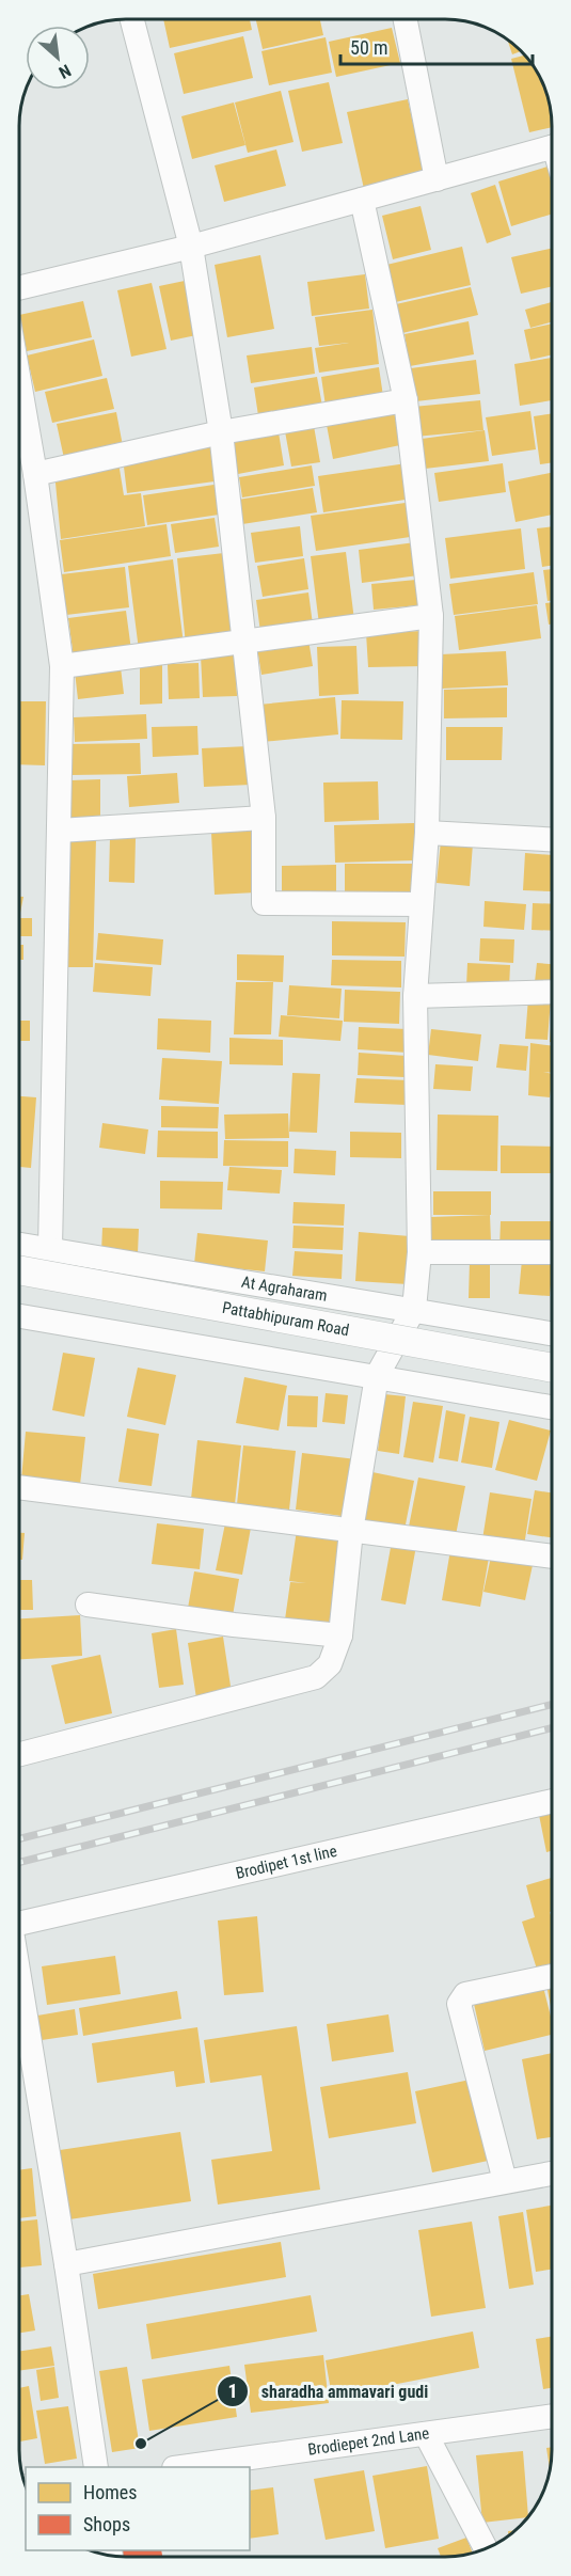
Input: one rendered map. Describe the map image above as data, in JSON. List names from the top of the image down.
{
  "streets": {
    "street": [
      "At Agraharam",
      "Pattabhipuram Road",
      "Brodipet 1st line",
      "Brodiepet 2nd Lane"
    ]
  },
  "places": ["sharadha ammavari gudi"],
  "legend": ["Homes", "Shops"],
  "scale_bar": "50 m",
  "north": "bottom right"
}
